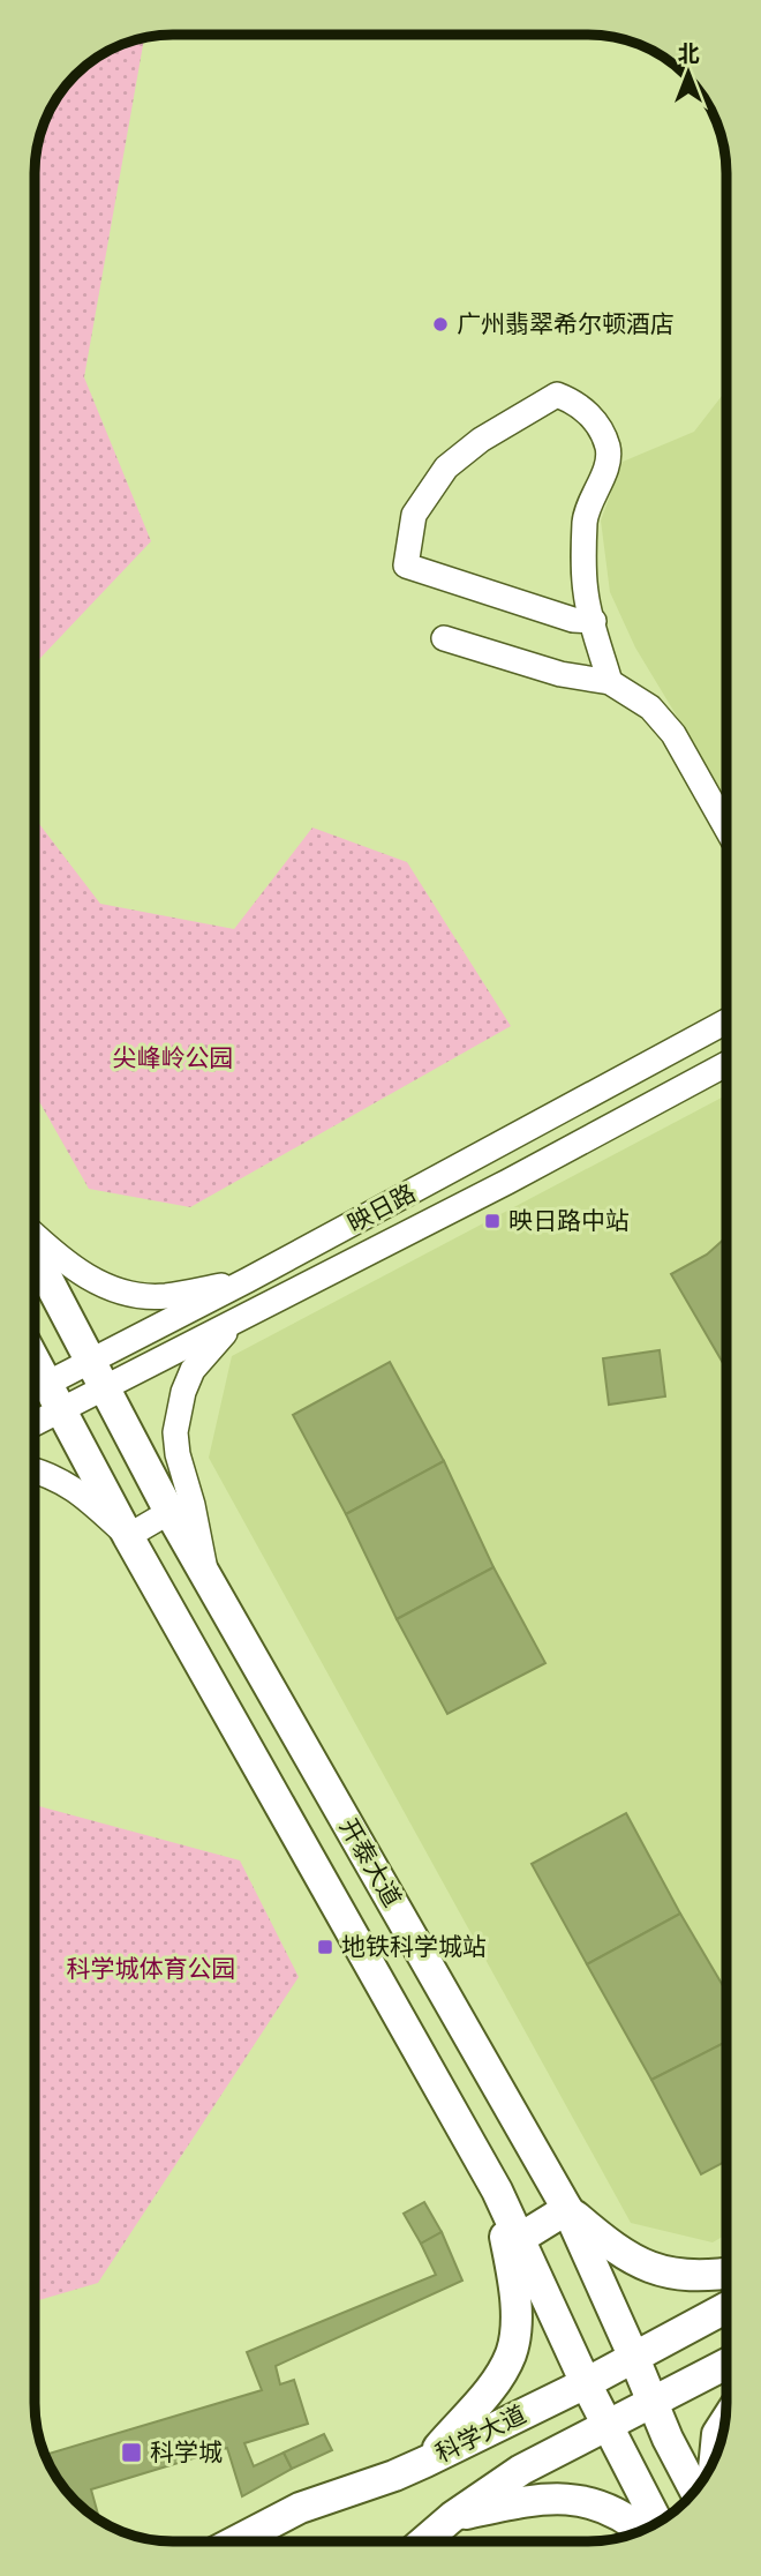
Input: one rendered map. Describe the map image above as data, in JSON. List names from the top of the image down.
{
  "streets": {
    "main road": ["开泰大道", "科学大道"],
    "street": ["映日路"]
  },
  "crossings": [
    ["映日路", "开泰大道"],
    ["开泰大道", "科学大道"]
  ],
  "parks": ["尖峰岭公园", "科学城体育公园"],
  "places": {
    "other": ["广州翡翠希尔顿酒店"],
    "transit": ["映日路中站", "地铁科学城站", "科学城"]
  },
  "north": "top"
}
